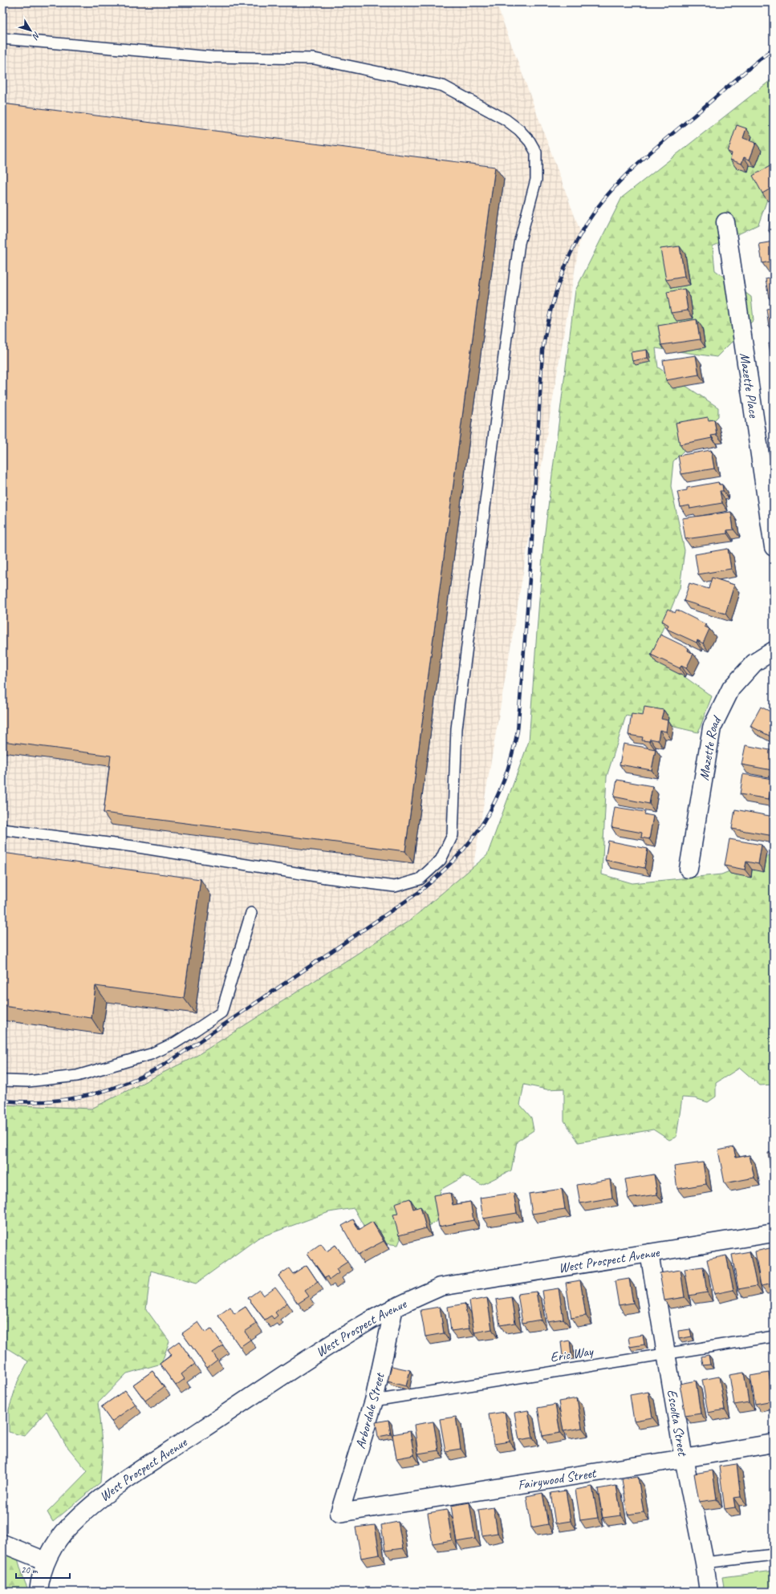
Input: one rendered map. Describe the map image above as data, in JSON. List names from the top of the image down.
{
  "streets": {
    "street": [
      "Mazette Place",
      "Mazette Road",
      "West Prospect Avenue",
      "Arbordale Street",
      "Escolta Street",
      "Fairywood Street"
    ],
    "lane": ["Eric Way"]
  },
  "crossings": [
    ["West Prospect Avenue", "Arbordale Street"],
    ["West Prospect Avenue", "Escolta Street"],
    ["Eric Way", "Arbordale Street"],
    ["Eric Way", "Escolta Street"],
    ["Arbordale Street", "Fairywood Street"],
    ["Escolta Street", "Fairywood Street"]
  ],
  "scale_bar": "20 m",
  "north": "bottom right"
}
